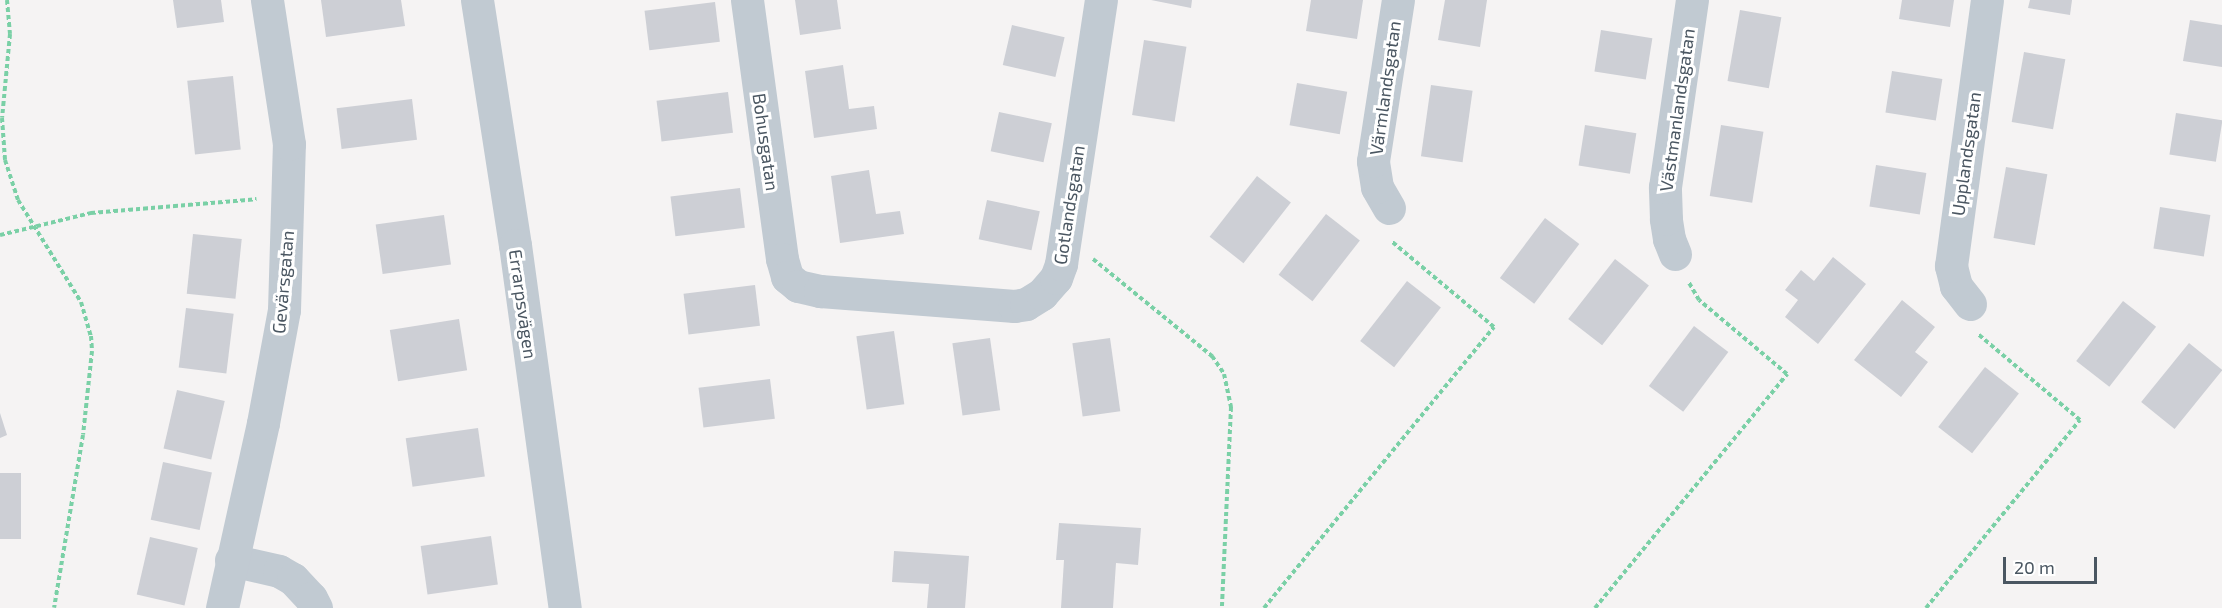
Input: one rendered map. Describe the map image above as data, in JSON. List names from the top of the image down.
{
  "streets": {
    "street": [
      "Värmlandsgatan",
      "Västmanlandsgatan",
      "Bohusgatan",
      "Upplandsgatan",
      "Gotlandsgatan",
      "Gevärsgatan",
      "Errarpsvägen"
    ]
  },
  "crossings": [
    ["Bohusgatan", "Gotlandsgatan"]
  ],
  "scale_bar": "20 m"
}
